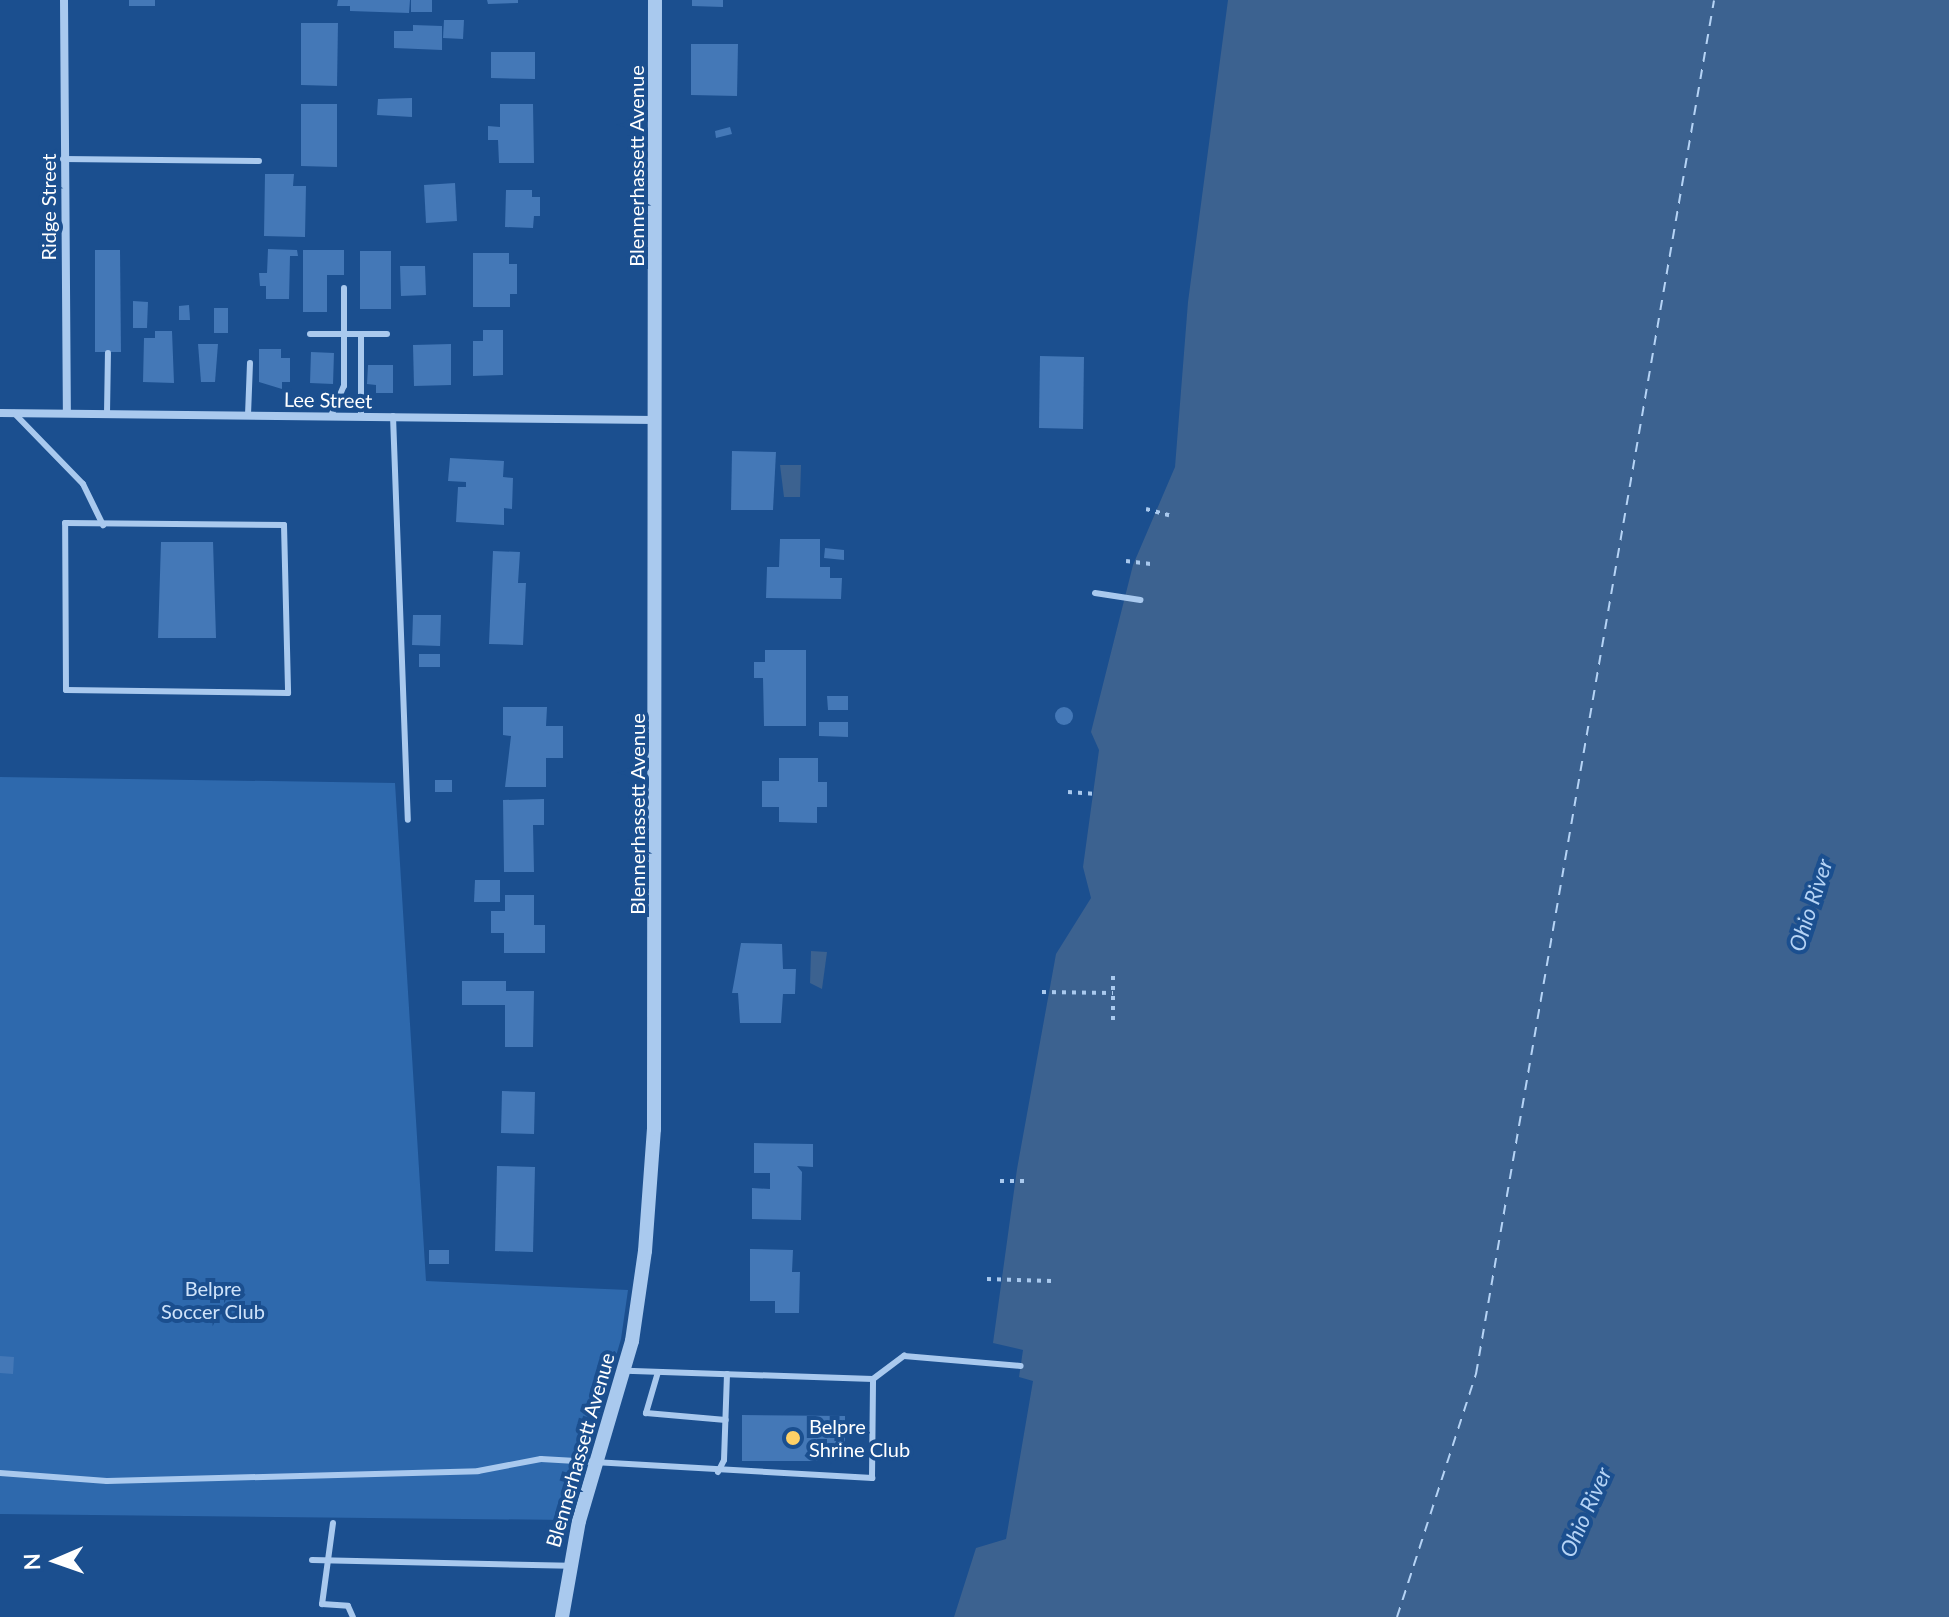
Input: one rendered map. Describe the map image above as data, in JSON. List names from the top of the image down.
{
  "streets": {
    "street": ["Blennerhassett Avenue", "Ridge Street", "Lee Street"]
  },
  "crossings": [
    ["Blennerhassett Avenue", "Lee Street"],
    ["Ridge Street", "Lee Street"]
  ],
  "water": ["Ohio River"],
  "parks": ["Belpre Soccer Club"],
  "places": ["Belpre Shrine Club"],
  "north": "left"
}
